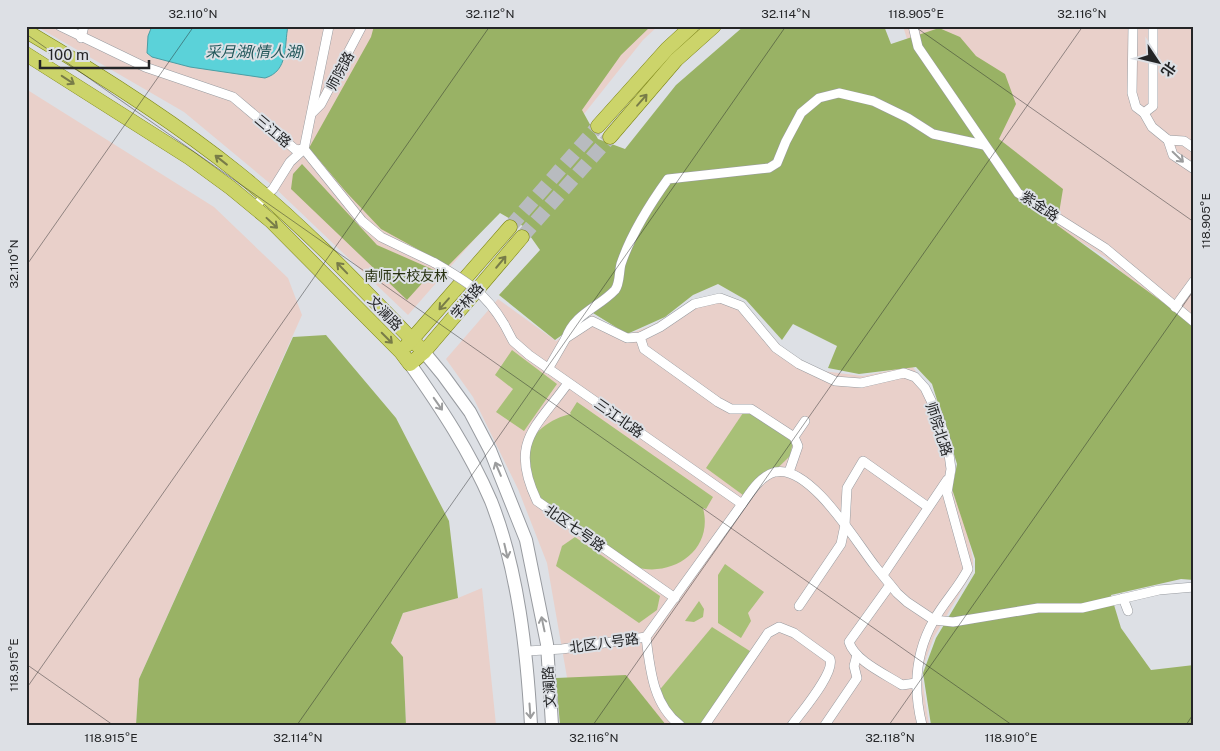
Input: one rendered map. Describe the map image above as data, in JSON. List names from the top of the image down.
{
  "streets": {
    "main road": ["学林路", "文澜路"],
    "street": [
      "师院路",
      "三江路",
      "紫金路",
      "三江北路",
      "师院北路",
      "北区七号路",
      "北区八号路"
    ]
  },
  "crossings": [
    ["师院路", "三江路"],
    ["师院路", "文澜路"],
    ["三江路", "学林路"],
    ["三江路", "三江北路"],
    ["学林路", "文澜路"],
    ["学林路", "三江北路"],
    ["文澜路", "北区八号路"],
    ["三江北路", "北区七号路"]
  ],
  "water": ["采月湖(情人湖)"],
  "parks": ["南师大校友林"],
  "scale_bar": "100 m",
  "north": "bottom right",
  "coordinates": [
    "32.110°N",
    "32.112°N",
    "32.114°N",
    "118.905°E",
    "32.116°N",
    "118.915°E",
    "32.118°N",
    "118.910°E"
  ]
}
